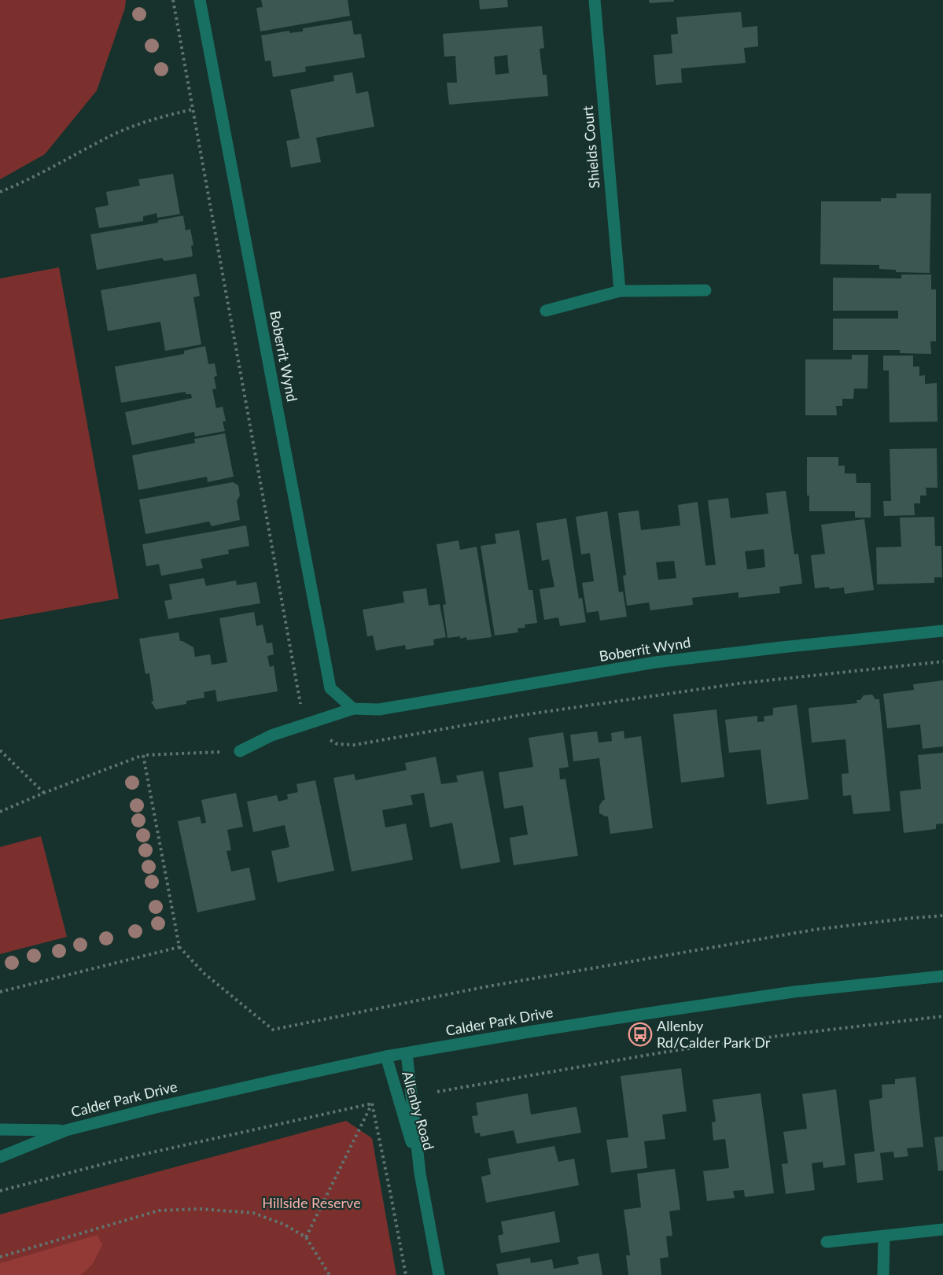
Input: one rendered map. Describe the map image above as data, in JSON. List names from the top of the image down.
{
  "streets": {
    "street": [
      "Shields Court",
      "Boberrit Wynd",
      "Calder Park Drive",
      "Allenby Road"
    ]
  },
  "crossings": [
    ["Calder Park Drive", "Allenby Road"]
  ],
  "parks": ["Hillside Reserve"],
  "places": {
    "bus stop": ["Allenby Rd/Calder Park Dr"]
  }
}
